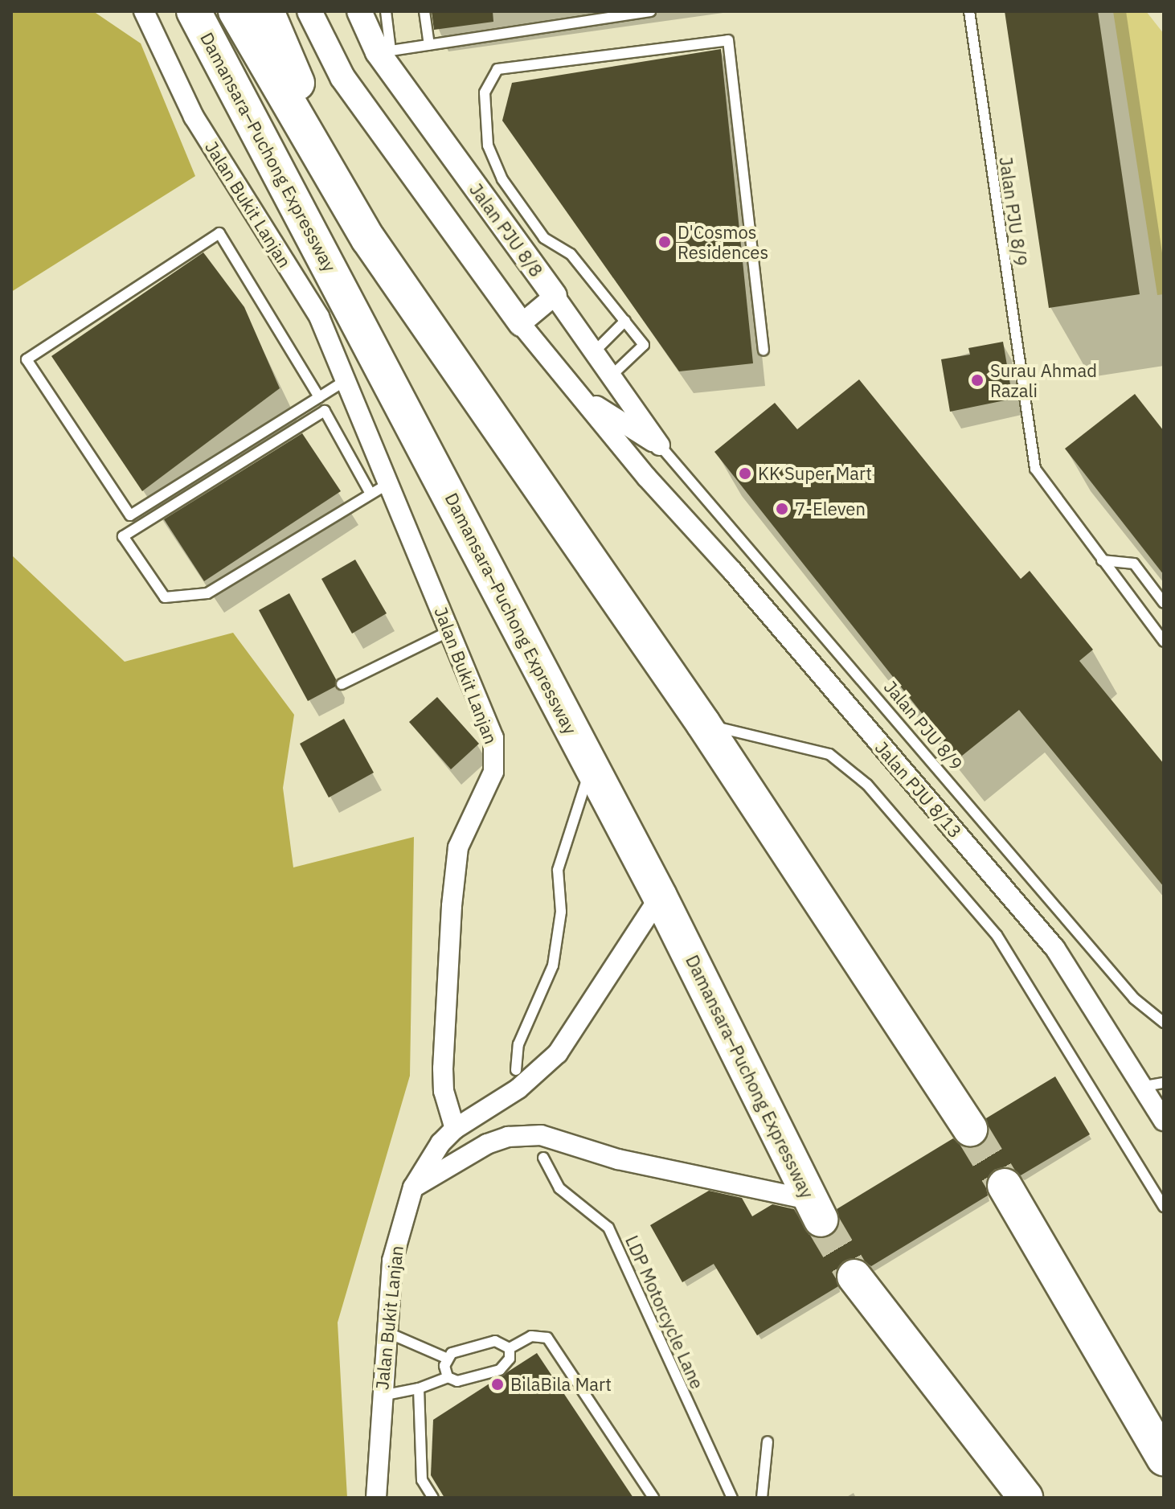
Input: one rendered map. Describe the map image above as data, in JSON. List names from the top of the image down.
{
  "streets": {
    "highway": ["Damansara–Puchong Expressway"],
    "street": ["Jalan Bukit Lanjan", "Jalan PJU 8/8", "Jalan PJU 8/13"],
    "lane": ["Jalan PJU 8/9", "LDP Motorcycle Lane"]
  },
  "crossings": [
    ["Jalan PJU 8/9", "Jalan PJU 8/8"]
  ],
  "places": [
    "D'Cosmos Residences",
    "Surau Ahmad Razali",
    "KK Super Mart",
    "7-Eleven",
    "BilaBila Mart"
  ]
}
